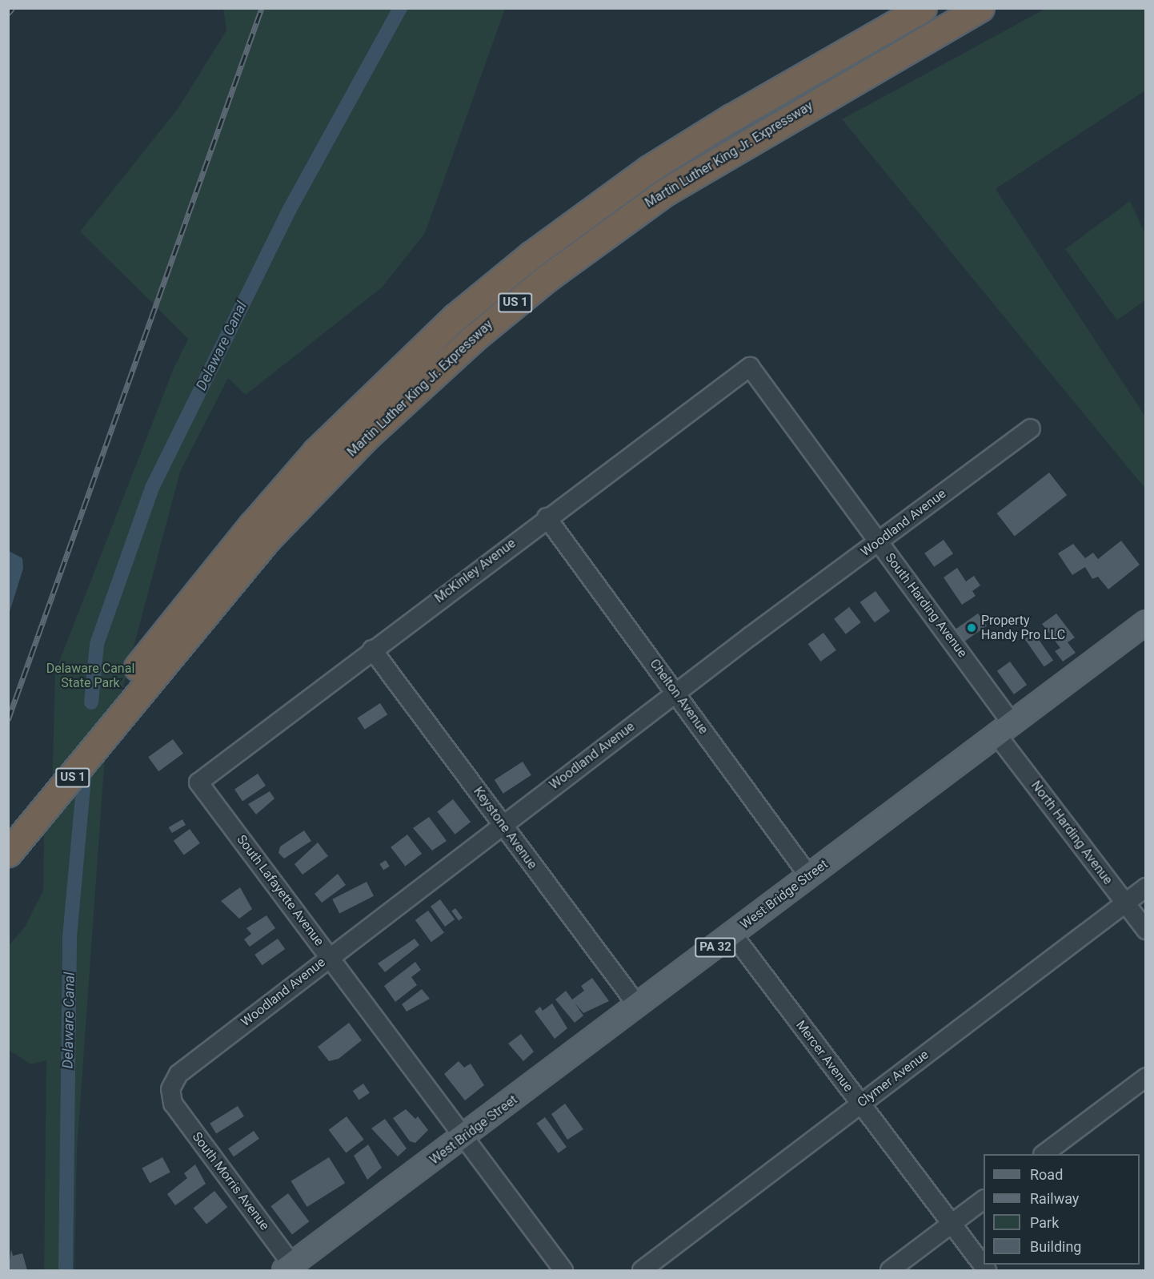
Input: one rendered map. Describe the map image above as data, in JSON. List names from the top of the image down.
{
  "streets": {
    "highway": ["Martin Luther King Jr. Expressway", "US 1"],
    "main road": ["West Bridge Street", "PA 32"],
    "street": [
      "Woodland Avenue",
      "McKinley Avenue",
      "South Harding Avenue",
      "Chelton Avenue",
      "Keystone Avenue",
      "North Harding Avenue",
      "South Lafayette Avenue",
      "Mercer Avenue",
      "Clymer Avenue",
      "South Morris Avenue"
    ]
  },
  "crossings": [
    ["Woodland Avenue", "South Harding Avenue"],
    ["Woodland Avenue", "Chelton Avenue"],
    ["Woodland Avenue", "Keystone Avenue"],
    ["Woodland Avenue", "South Lafayette Avenue"],
    ["Woodland Avenue", "South Morris Avenue"],
    ["McKinley Avenue", "South Harding Avenue"],
    ["McKinley Avenue", "Chelton Avenue"],
    ["McKinley Avenue", "Keystone Avenue"],
    ["McKinley Avenue", "South Lafayette Avenue"],
    ["South Harding Avenue", "North Harding Avenue"],
    ["South Harding Avenue", "West Bridge Street"],
    ["Chelton Avenue", "West Bridge Street"],
    ["Keystone Avenue", "West Bridge Street"],
    ["North Harding Avenue", "West Bridge Street"],
    ["North Harding Avenue", "Clymer Avenue"],
    ["South Lafayette Avenue", "West Bridge Street"],
    ["West Bridge Street", "Mercer Avenue"],
    ["West Bridge Street", "South Morris Avenue"],
    ["Mercer Avenue", "Clymer Avenue"]
  ],
  "water": ["Delaware Canal"],
  "parks": ["Delaware Canal State Park"],
  "places": ["Property Handy Pro LLC"],
  "legend": [
    "Road",
    "Railway",
    "Park",
    "Building"
  ]
}
